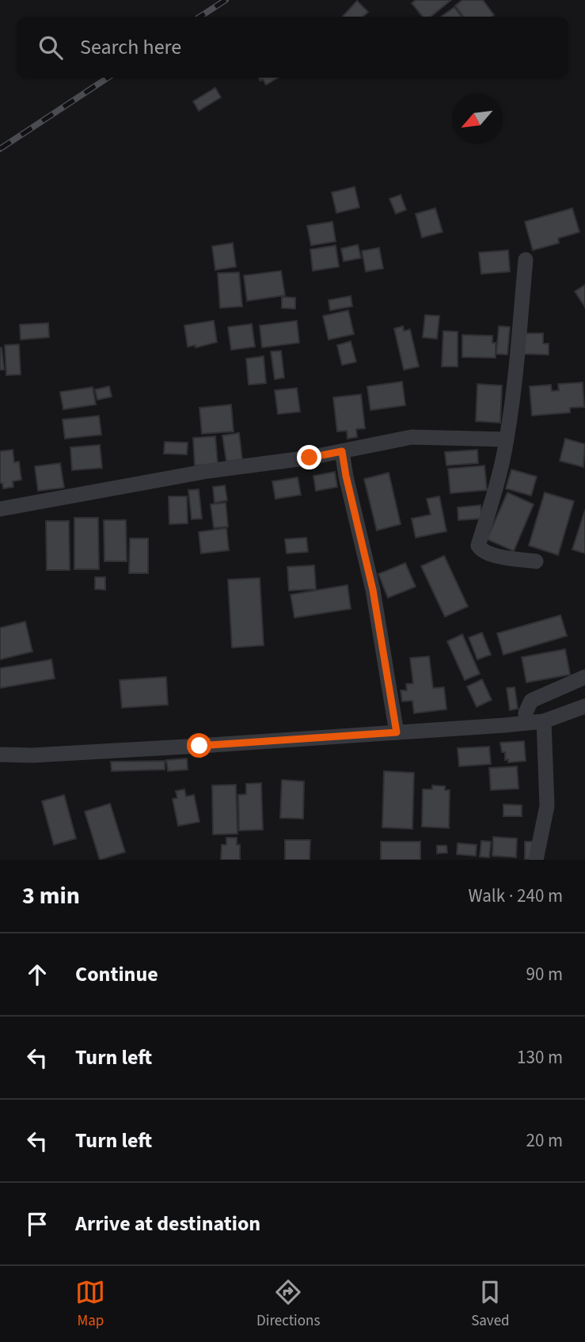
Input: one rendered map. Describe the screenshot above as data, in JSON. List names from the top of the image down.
{
  "north": "bottom left",
  "page": {
    "search": "Search here",
    "heading": ["3 min", "Walk · 240 m"],
    "list": [
      ["Continue", "90 m"],
      ["Turn left", "130 m"],
      ["Turn left", "20 m"],
      "Arrive at destination"
    ],
    "nav": ["Map", "Directions", "Saved"]
  }
}
